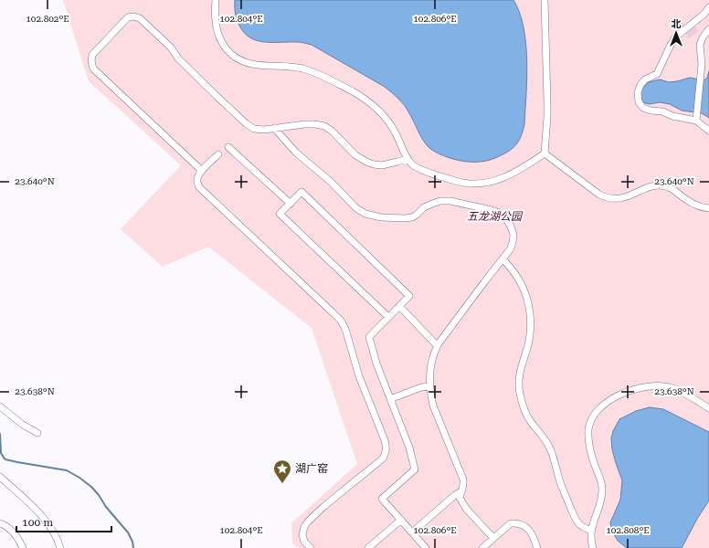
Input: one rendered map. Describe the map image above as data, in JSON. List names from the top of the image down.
{
  "parks": ["五龙湖公园"],
  "places": {
    "place": ["湖广窑"]
  },
  "scale_bar": "100 m",
  "north": "top",
  "coordinates": [
    "102.802°E",
    "102.804°E",
    "102.806°E",
    "23.640°N",
    "23.638°N",
    "102.808°E"
  ]
}
